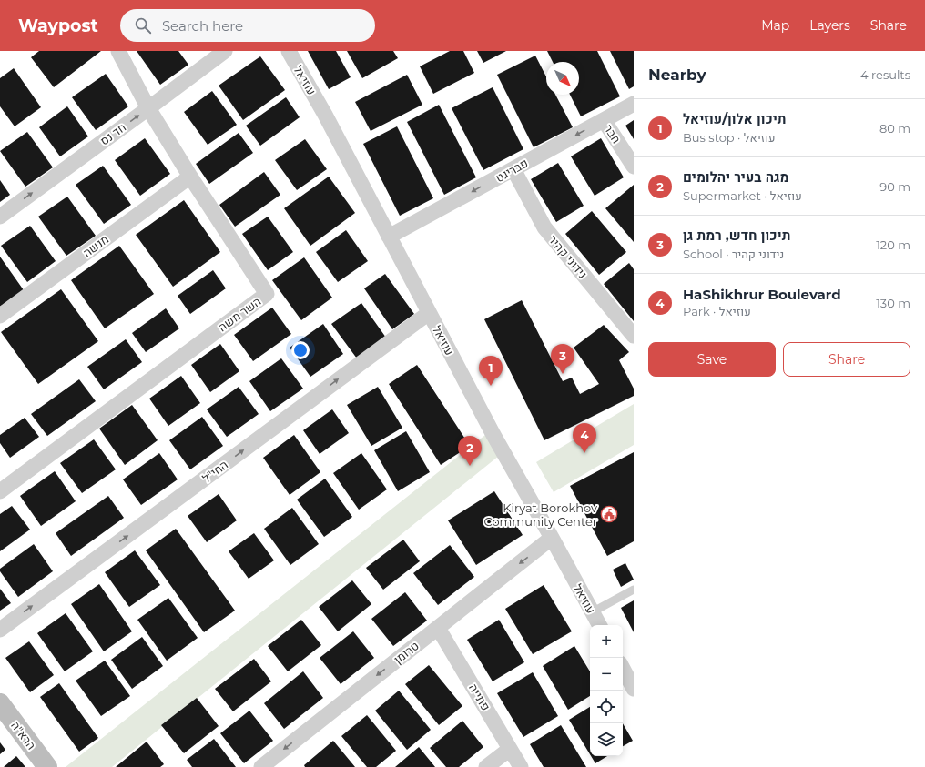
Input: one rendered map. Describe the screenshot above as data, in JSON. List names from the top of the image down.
{
  "streets": {
    "street": [
      "עוזיאל",
      "חד נס",
      "חבר",
      "פבריגט",
      "מנשה",
      "נידוני קהיר",
      "השר משה",
      "החי\"ל",
      "טרומן",
      "פתייה",
      "הרא\"ה"
    ]
  },
  "crossings": [
    ["עוזיאל", "פבריגט"],
    ["עוזיאל", "החי\"ל"],
    ["עוזיאל", "טרומן"],
    ["חד נס", "השר משה"],
    ["חבר", "פבריגט"],
    ["פבריגט", "נידוני קהיר"],
    ["מנשה", "השר משה"],
    ["טרומן", "פתייה"]
  ],
  "one_way": [
    "חד נס",
    "פבריגט",
    "החי\"ל",
    "טרומן"
  ],
  "places": {
    "public building": ["Kiryat Borokhov Community Center"]
  },
  "north": "bottom right",
  "page": {
    "header": "Waypost",
    "search": "Search here",
    "nav": ["Map", "Layers", "Share"],
    "heading": ["Nearby", "4 results"],
    "list": [
      {
        "mark": "1",
        "name": "תיכון אלון/עוזיאל",
        "note": "Bus stop · עוזיאל",
        "value": "80 m"
      },
      {
        "mark": "2",
        "name": "מגה בעיר יהלומים",
        "note": "Supermarket · עוזיאל",
        "value": "90 m"
      },
      {
        "mark": "3",
        "name": "תיכון חדש, רמת גן",
        "note": "School · נידוני קהיר",
        "value": "120 m"
      },
      {
        "mark": "4",
        "name": "HaShikhrur Boulevard",
        "note": "Park · עוזיאל",
        "value": "130 m"
      }
    ],
    "buttons": ["Save", "Share"],
    "pins": [
      "3",
      "1",
      "4",
      "2"
    ],
    "map_buttons": ["+", "−"]
  }
}
